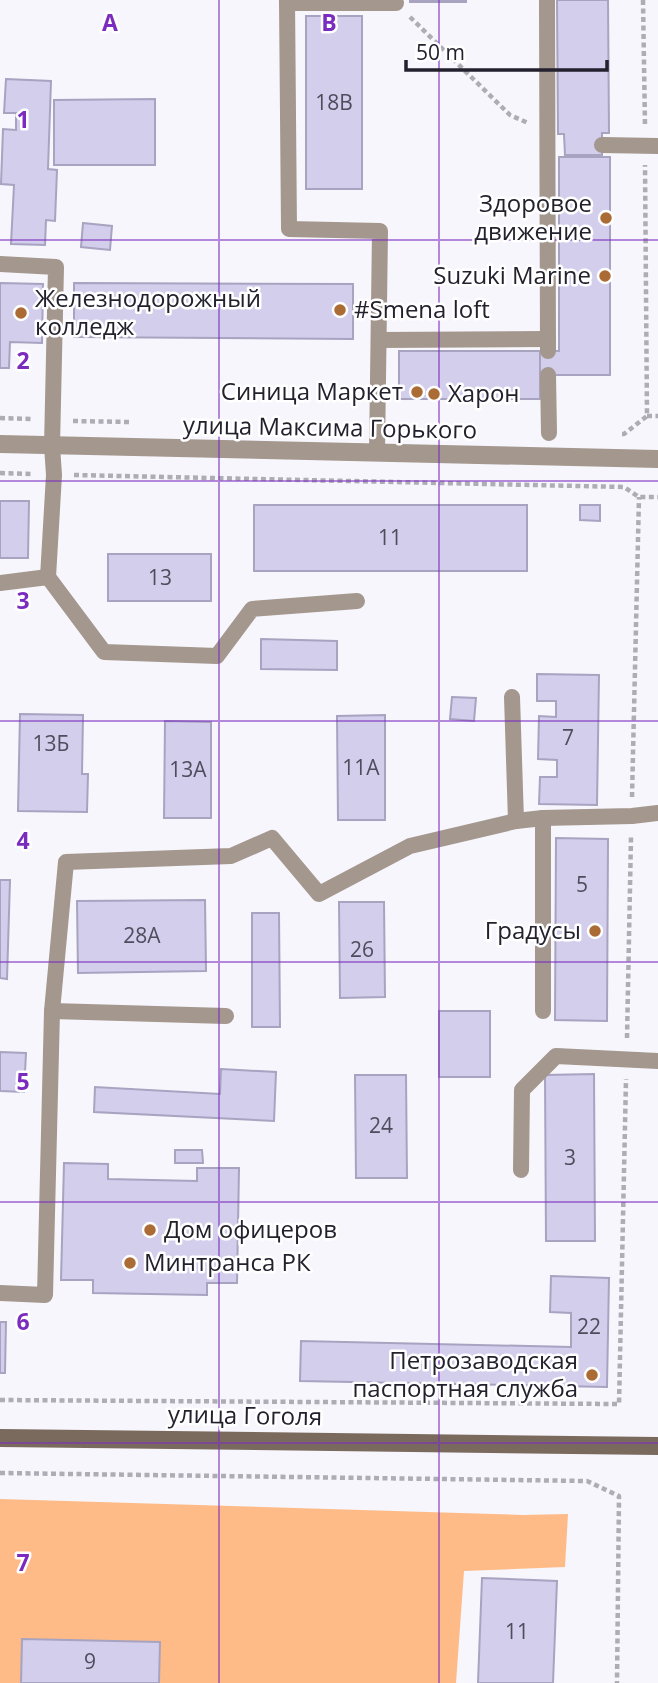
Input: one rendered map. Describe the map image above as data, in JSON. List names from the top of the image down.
{
  "streets": {
    "main road": ["улица Гоголя"],
    "street": ["улица Максима Горького"]
  },
  "places": [
    "Здоровое движение",
    "Suzuki Marine",
    "#Smena loft",
    "Железнодорожный колледж",
    "Синица Маркет",
    "Харон",
    "Градусы",
    "Дом офицеров",
    "Минтранса РК",
    "Петрозаводская паспортная служба"
  ],
  "house_numbers": [
    "18В",
    "11",
    "13",
    "7",
    "13Б",
    "11А",
    "13А",
    "5",
    "28А",
    "26",
    "24",
    "3",
    "22",
    "11",
    "9"
  ],
  "scale_bar": "50 m",
  "grid": {
    "columns": ["A", "B"],
    "rows": [
      "1",
      "2",
      "3",
      "4",
      "5",
      "6",
      "7"
    ]
  }
}
